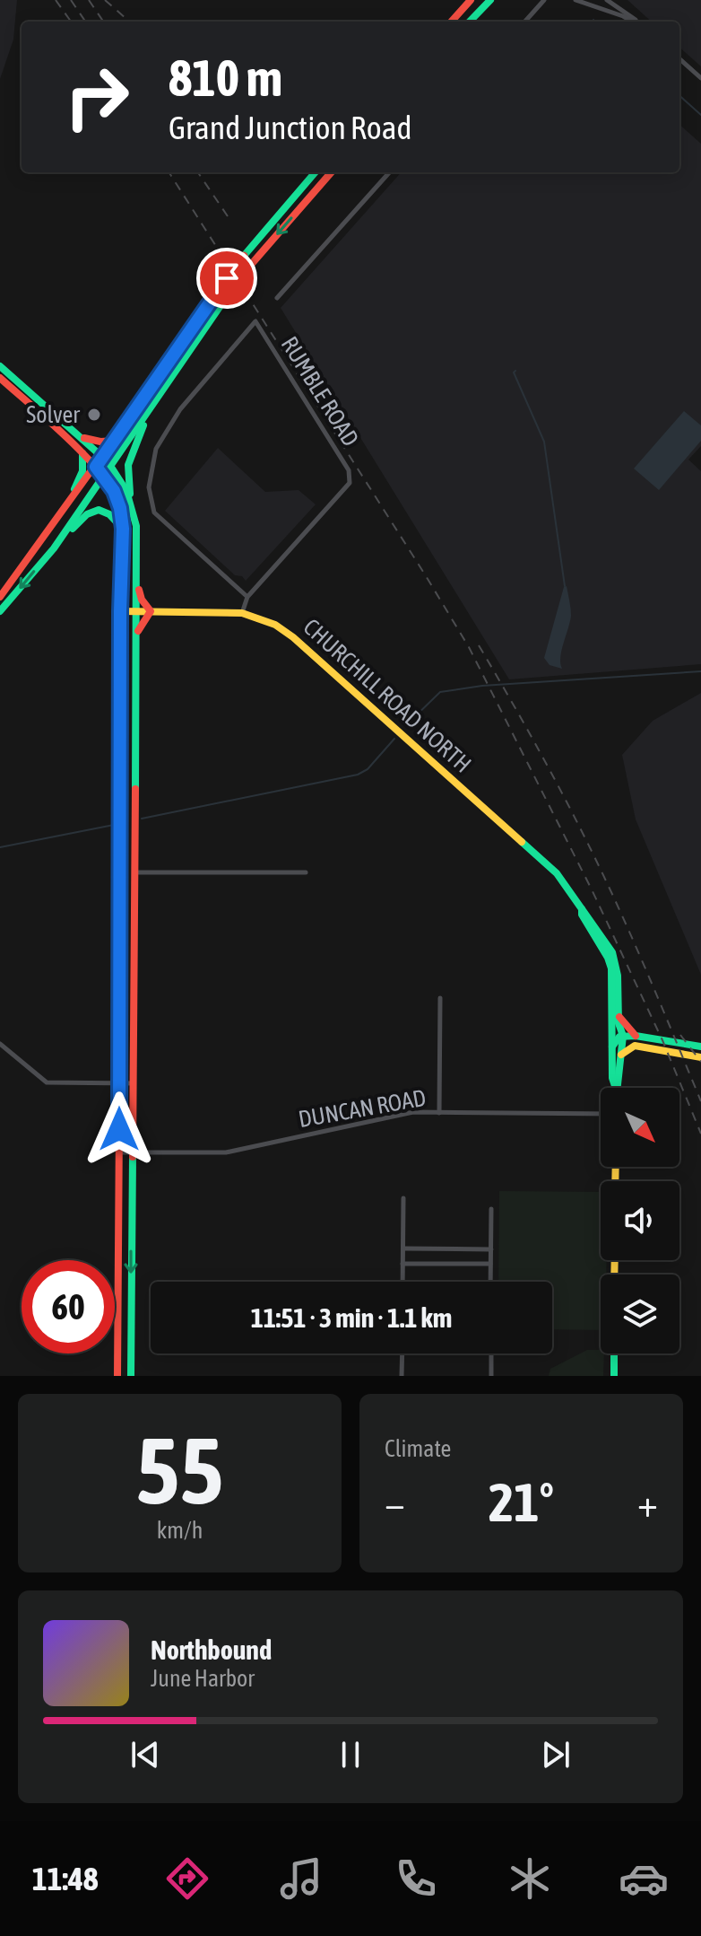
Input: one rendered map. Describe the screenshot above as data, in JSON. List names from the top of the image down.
{
  "streets": {
    "main road": ["CHURCHILL ROAD NORTH"],
    "street": ["RUMBLE ROAD", "DUNCAN ROAD"]
  },
  "crossings": [
    ["RUMBLE ROAD", "CHURCHILL ROAD NORTH"]
  ],
  "places": ["Solver"],
  "north": "bottom right",
  "page": {
    "turn": ["810 m", "Grand Junction Road"],
    "limit": "60",
    "trip": "11:51 · 3 min · 1.1 km",
    "tile": [
      ["55", "km/h"],
      "Climate"
    ],
    "heat": ["−", "21°", "+"],
    "song": ["Northbound", "June Harbor"],
    "tabs": "11:48"
  }
}
